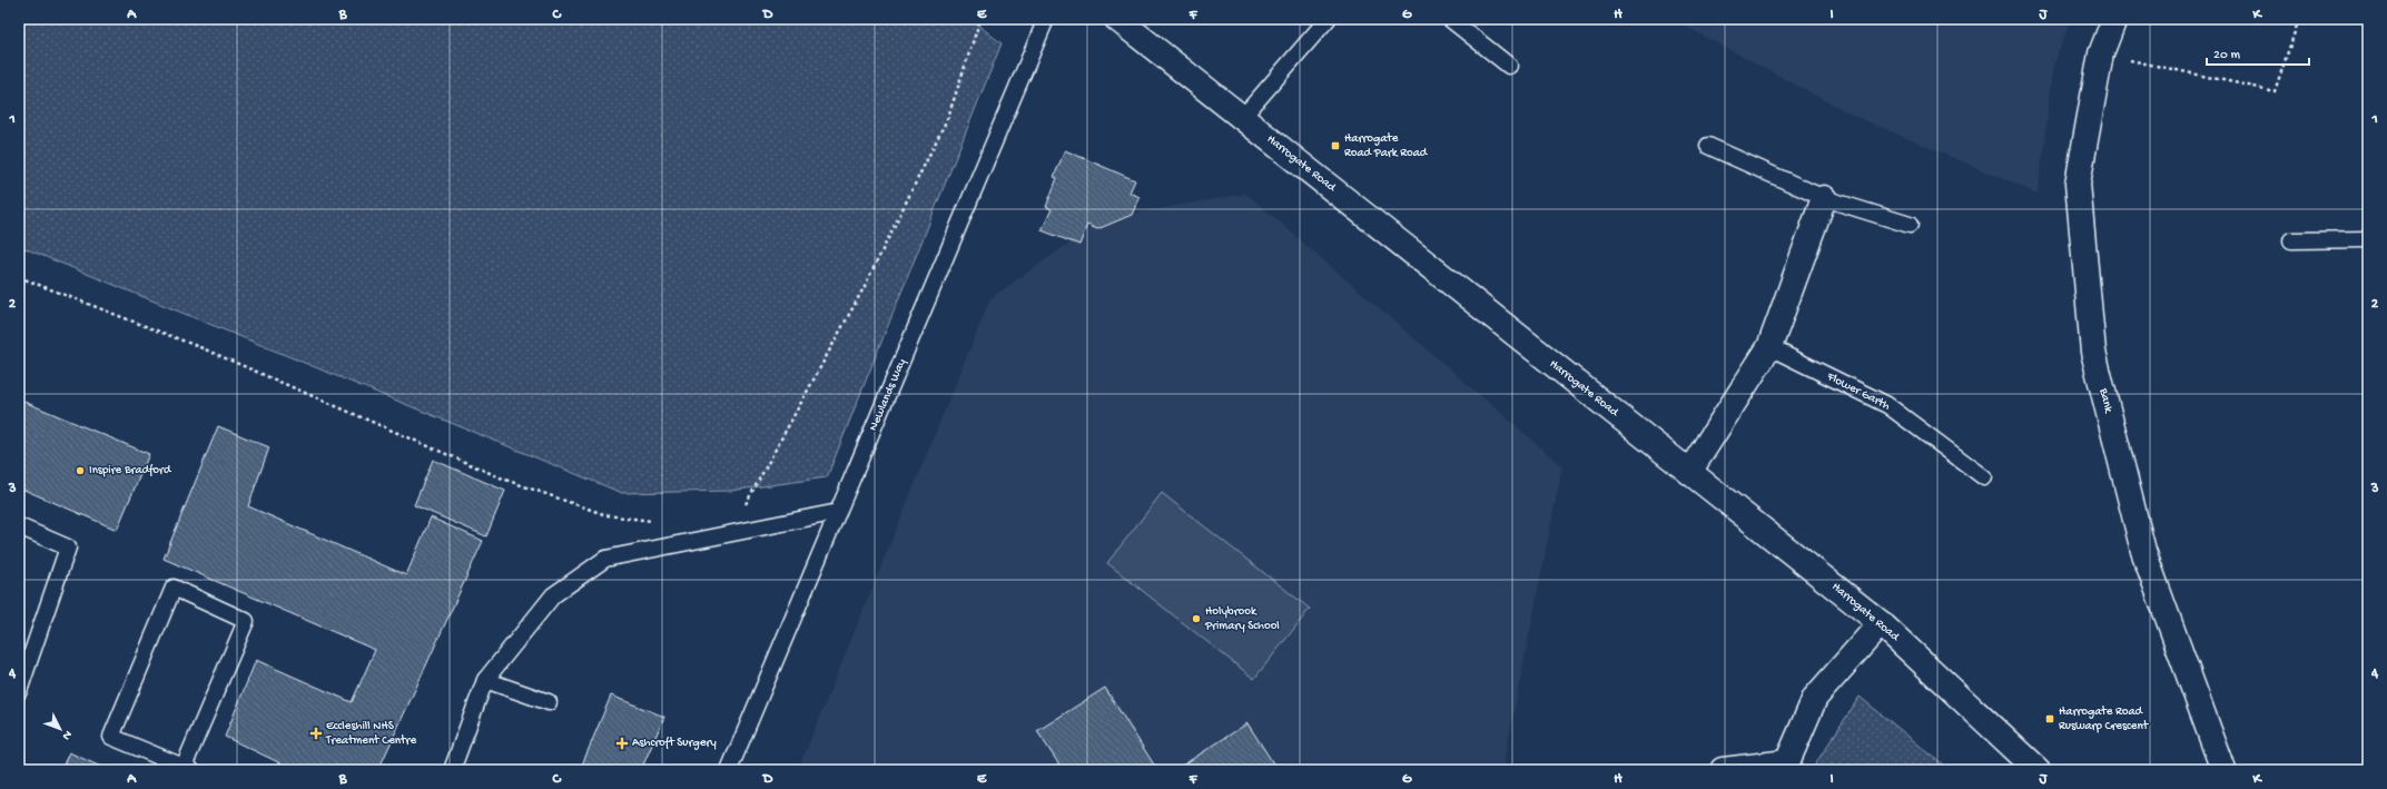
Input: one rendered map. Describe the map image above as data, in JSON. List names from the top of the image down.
{
  "streets": {
    "main road": ["Harrogate Road", "Bank"],
    "lane": ["Flower Garth", "Newlands Way"]
  },
  "places": {
    "transit": ["Harrogate Road Park Road", "Harrogate Road Ruswarp Crescent"],
    "other": ["Inspire Bradford", "Holybrook Primary School"],
    "health": ["Eccleshill NHS Treatment Centre", "Ashcroft Surgery"]
  },
  "scale_bar": "20 m",
  "north": "bottom right",
  "grid": {
    "columns": [
      "A",
      "B",
      "C",
      "D",
      "E",
      "F",
      "G",
      "H",
      "I",
      "J",
      "K"
    ],
    "rows": [
      "1",
      "2",
      "3",
      "4"
    ]
  }
}
